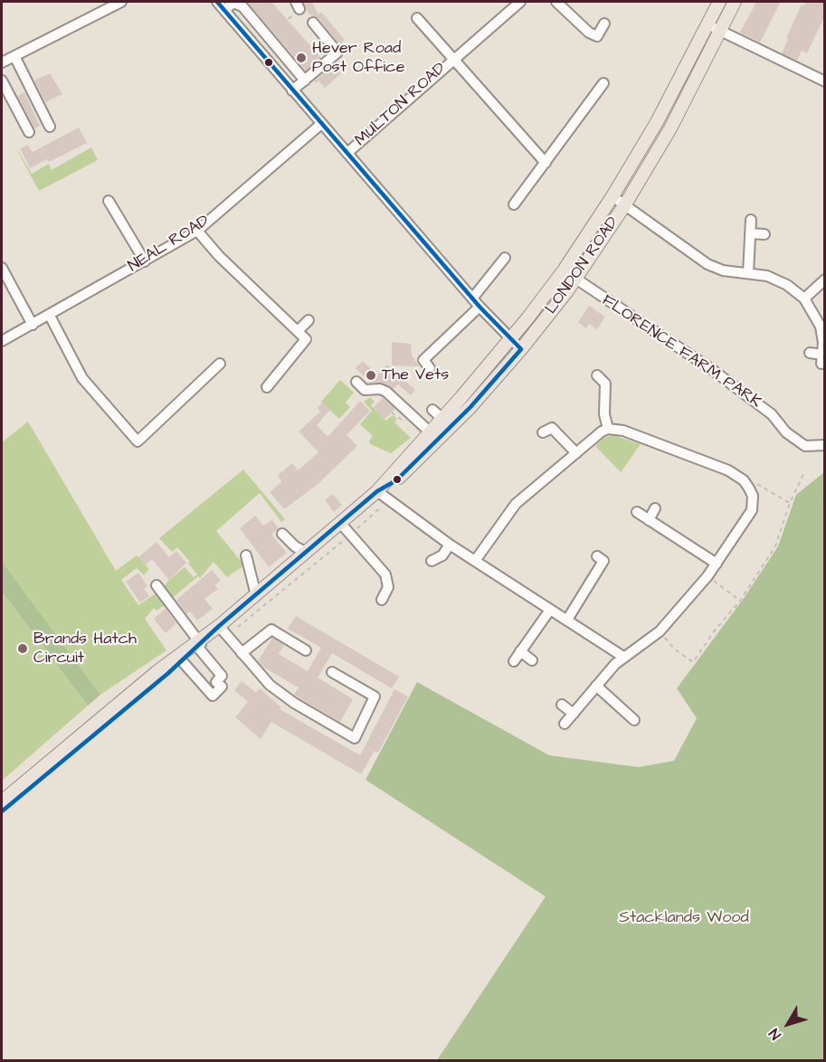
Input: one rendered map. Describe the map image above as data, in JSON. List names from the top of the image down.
{
  "streets": {
    "main road": ["LONDON ROAD"],
    "street": ["MULTON ROAD", "NEAL ROAD", "FLORENCE FARM PARK"]
  },
  "crossings": [
    ["LONDON ROAD", "FLORENCE FARM PARK"]
  ],
  "parks": ["Stacklands Wood"],
  "places": ["Hever Road Post Office", "The Vets", "Brands Hatch Circuit"],
  "north": "bottom left"
}
